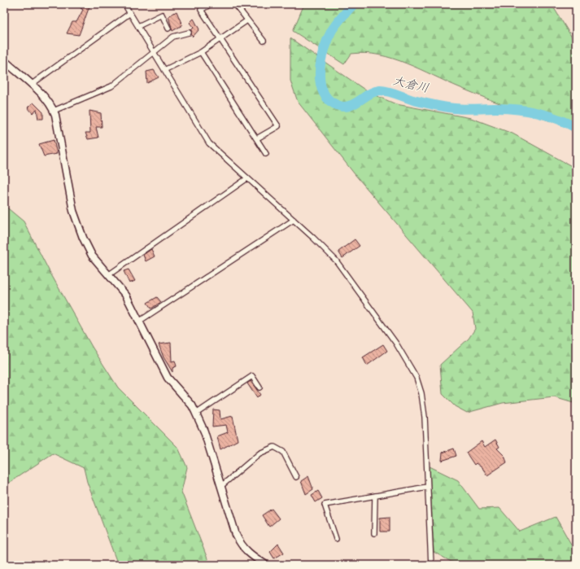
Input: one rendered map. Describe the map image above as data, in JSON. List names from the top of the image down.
{
  "water": ["大倉川"]
}
